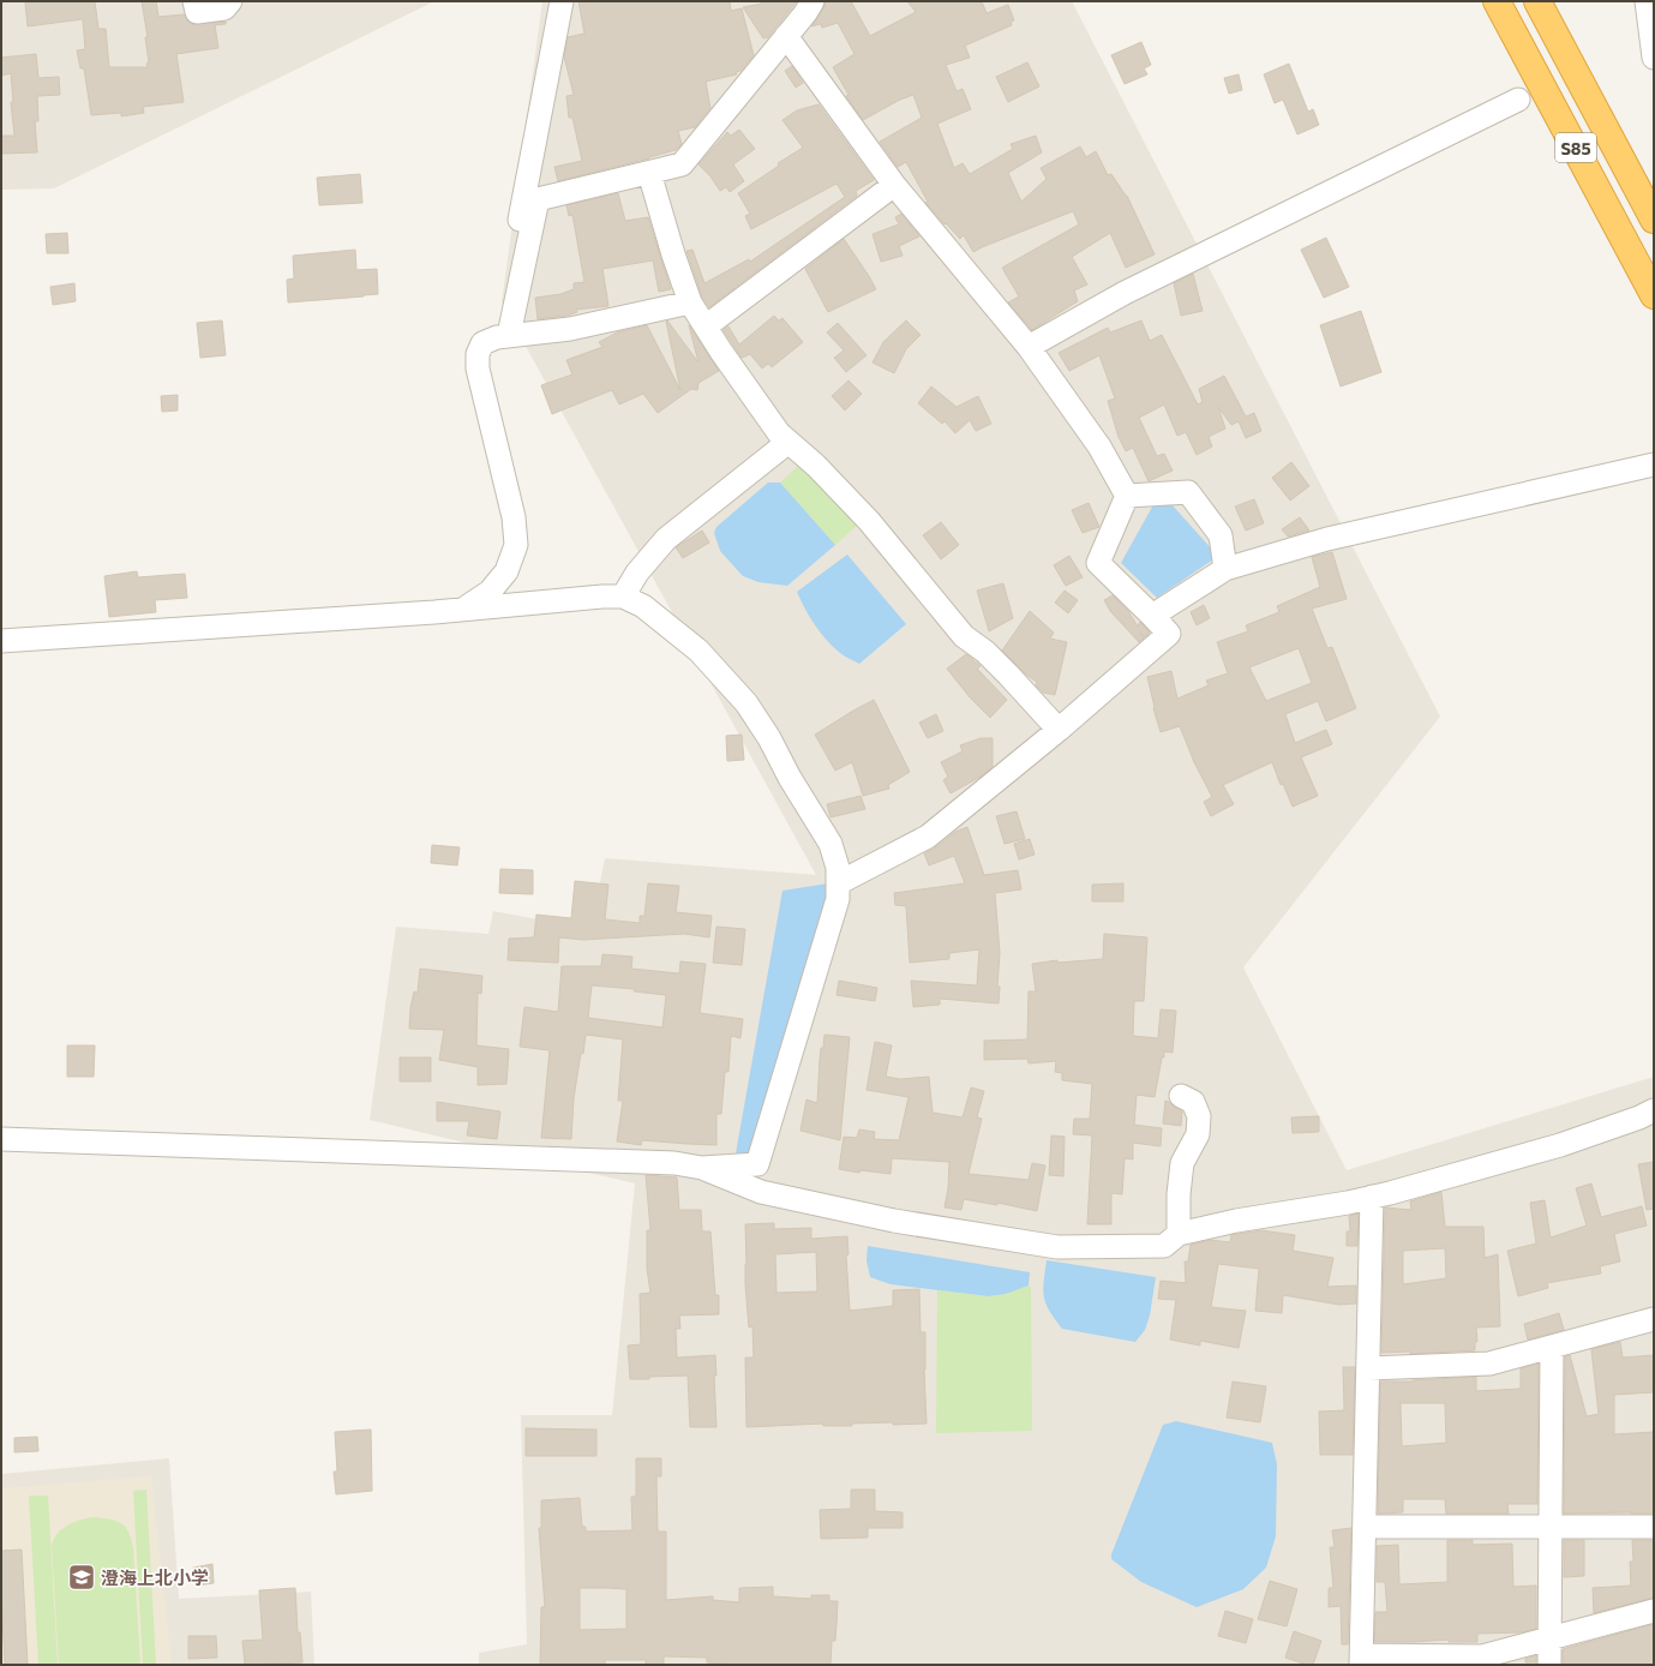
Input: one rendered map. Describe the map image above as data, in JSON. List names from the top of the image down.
{
  "streets": {
    "highway": ["S85"]
  },
  "places": {
    "school or university": ["澄海上北小学"]
  }
}
